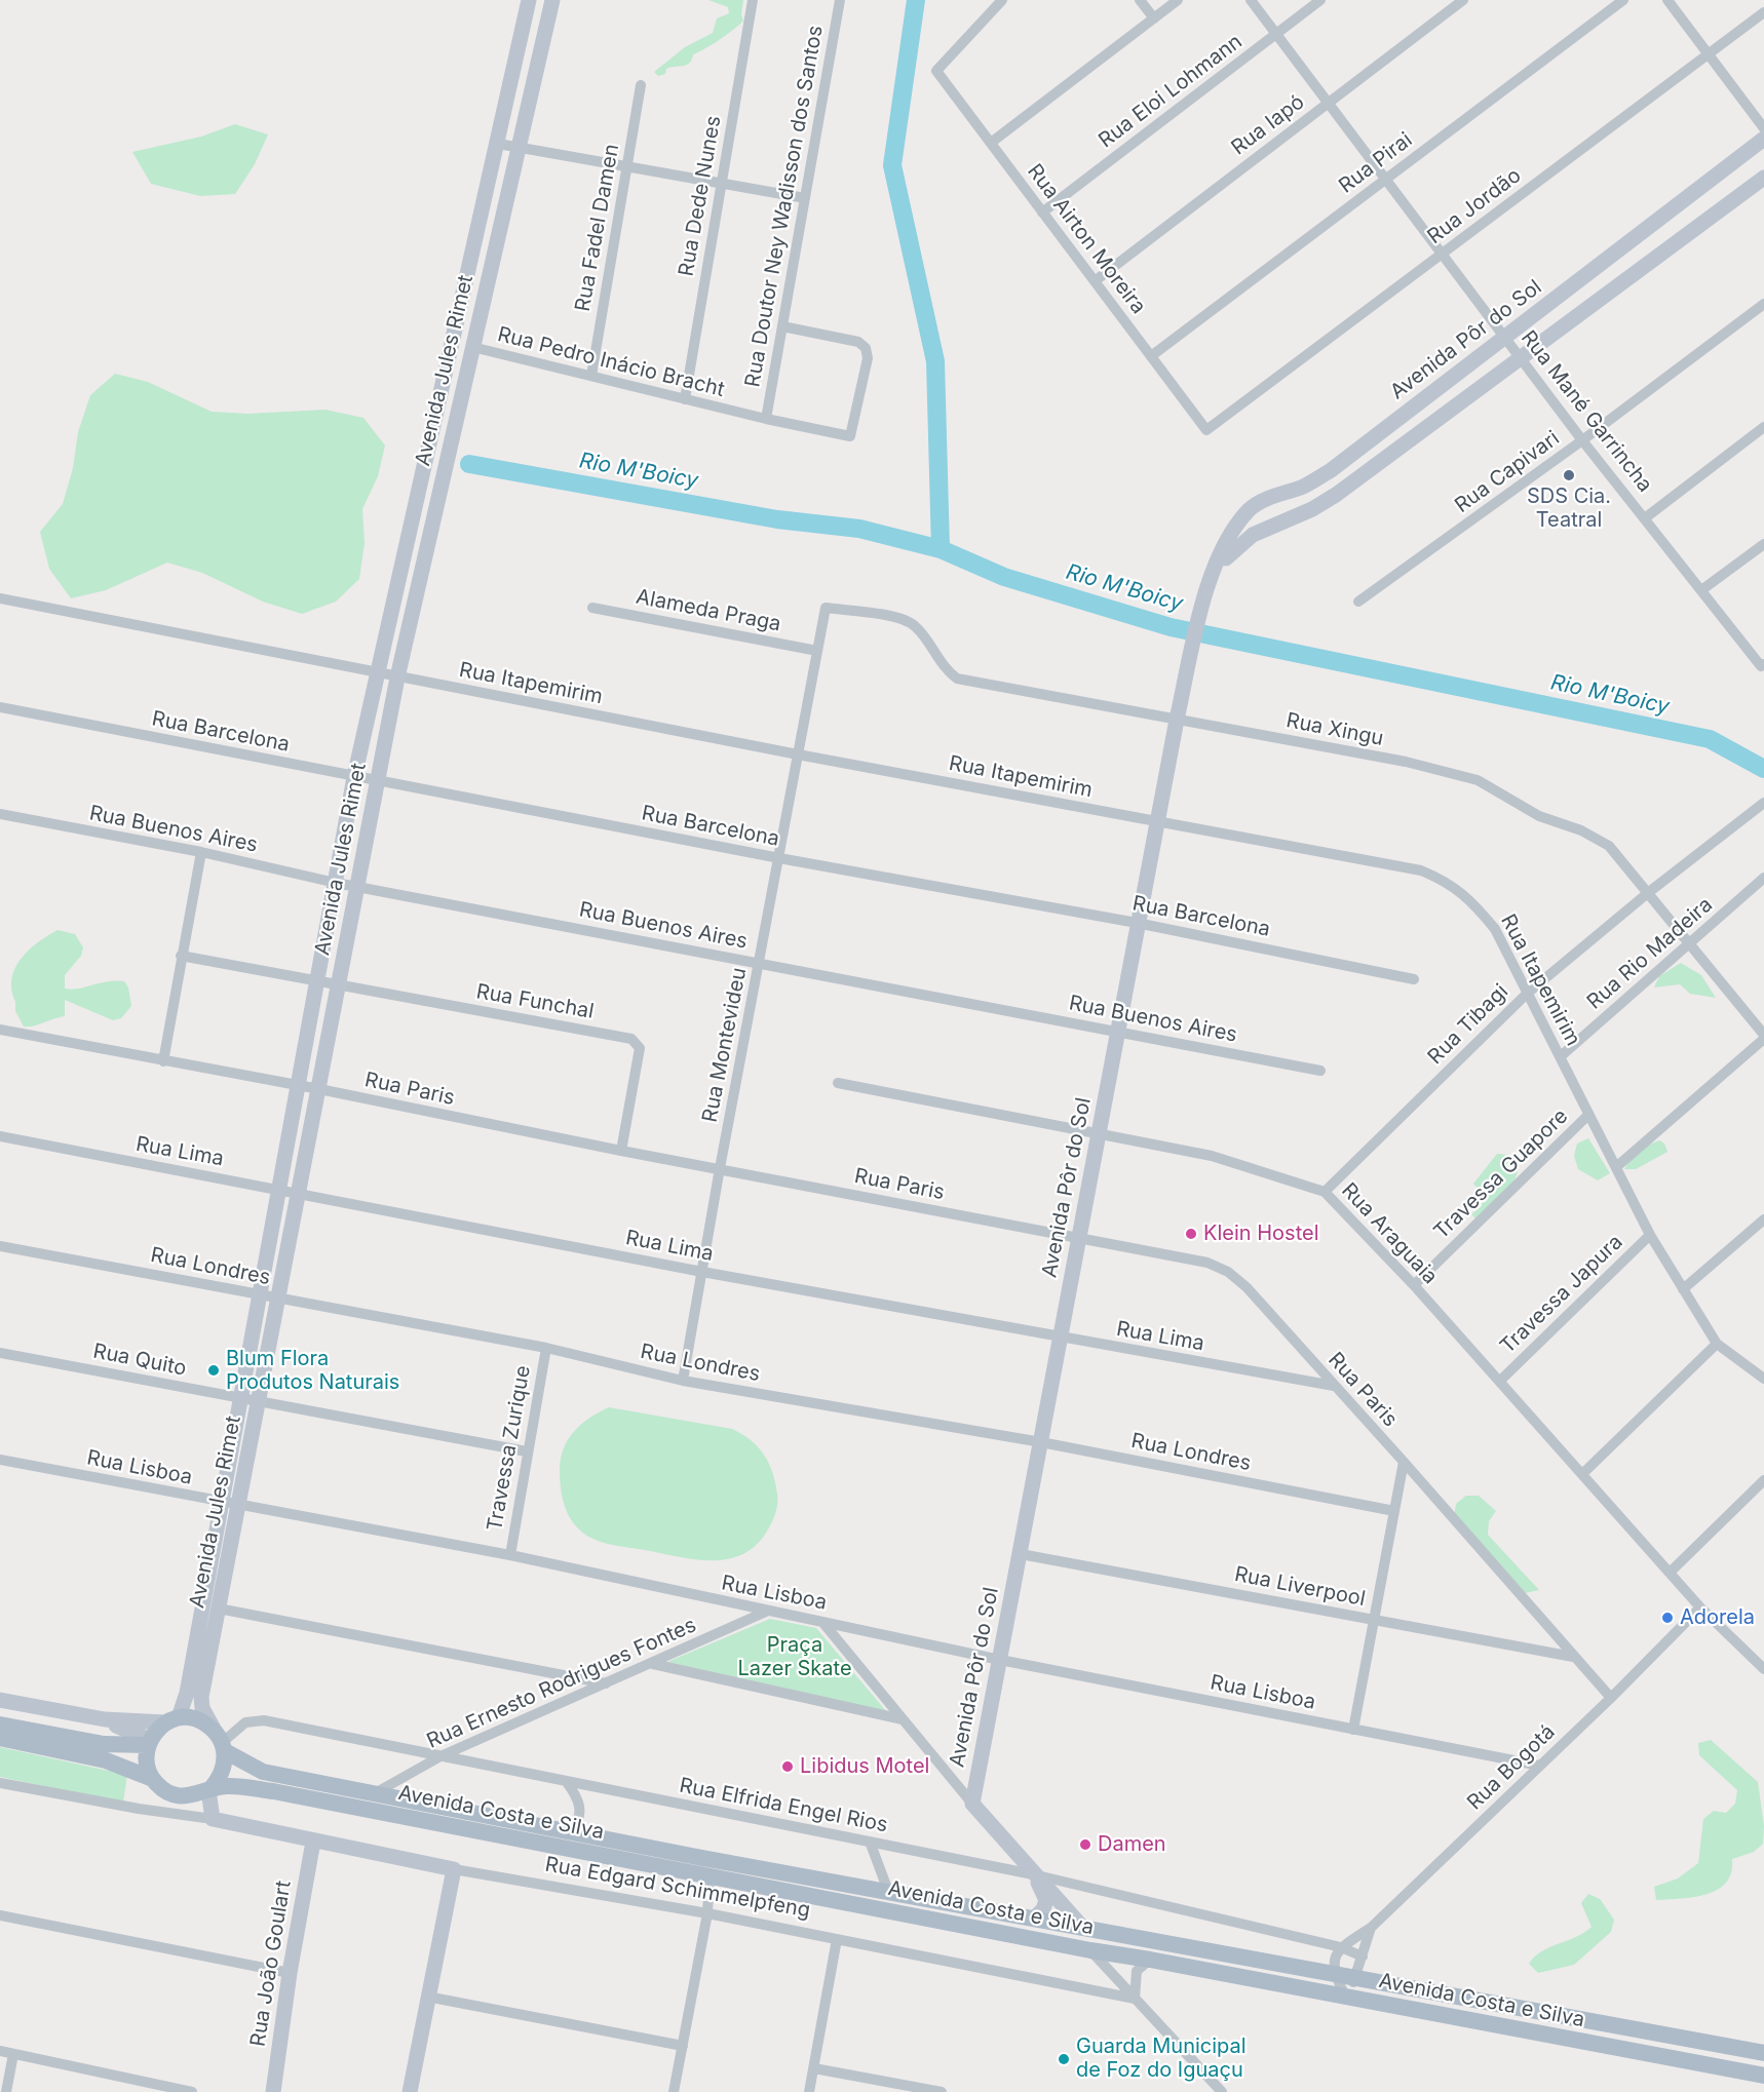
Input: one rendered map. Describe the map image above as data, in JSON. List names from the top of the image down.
{
  "streets": {
    "main road": [
      "Avenida Pôr do Sol",
      "Avenida Jules Rimet",
      "Avenida Costa e Silva",
      "Rua Edgard Schimmelpfeng",
      "Rua João Goulart"
    ],
    "street": [
      "Rua Eloi Lohmann",
      "Rua Iapó",
      "Rua Pirai",
      "Rua Dede Nunes",
      "Rua Doutor Ney Wadisson dos Santos",
      "Rua Jordão",
      "Rua Fadel Damen",
      "Rua Airton Moreira",
      "Rua Pedro Inácio Bracht",
      "Rua Mané Garrincha",
      "Rua Capivari",
      "Alameda Praga",
      "Rua Itapemirim",
      "Rua Xingu",
      "Rua Barcelona",
      "Rua Buenos Aires",
      "Rua Rio Madeira",
      "Rua Funchal",
      "Rua Tibagi",
      "Rua Montevideu",
      "Rua Paris",
      "Rua Lima",
      "Travessa Guapore",
      "Rua Araguaia",
      "Rua Londres",
      "Travessa Japura",
      "Rua Quito",
      "Travessa Zurique",
      "Rua Lisboa",
      "Rua Liverpool",
      "Rua Ernesto Rodrigues Fontes",
      "Rua Bogotá",
      "Rua Elfrida Engel Rios"
    ]
  },
  "crossings": [
    ["Rua Eloi Lohmann", "Rua Airton Moreira"],
    ["Rua Eloi Lohmann", "Rua Mané Garrincha"],
    ["Rua Iapó", "Rua Airton Moreira"],
    ["Rua Iapó", "Rua Mané Garrincha"],
    ["Rua Pirai", "Rua Airton Moreira"],
    ["Rua Pirai", "Rua Mané Garrincha"],
    ["Rua Dede Nunes", "Rua Pedro Inácio Bracht"],
    ["Rua Doutor Ney Wadisson dos Santos", "Rua Pedro Inácio Bracht"],
    ["Rua Jordão", "Rua Airton Moreira"],
    ["Rua Jordão", "Rua Mané Garrincha"],
    ["Rua Fadel Damen", "Rua Pedro Inácio Bracht"],
    ["Avenida Pôr do Sol", "Rua Mané Garrincha"],
    ["Avenida Pôr do Sol", "Rua Itapemirim"],
    ["Avenida Pôr do Sol", "Rua Xingu"],
    ["Avenida Pôr do Sol", "Rua Barcelona"],
    ["Avenida Pôr do Sol", "Rua Buenos Aires"],
    ["Avenida Pôr do Sol", "Rua Paris"],
    ["Avenida Pôr do Sol", "Rua Lima"],
    ["Avenida Pôr do Sol", "Rua Araguaia"],
    ["Avenida Pôr do Sol", "Rua Londres"],
    ["Avenida Pôr do Sol", "Rua Lisboa"],
    ["Avenida Pôr do Sol", "Rua Liverpool"],
    ["Rua Pedro Inácio Bracht", "Avenida Jules Rimet"],
    ["Avenida Jules Rimet", "Rua Itapemirim"],
    ["Avenida Jules Rimet", "Rua Barcelona"],
    ["Avenida Jules Rimet", "Rua Buenos Aires"],
    ["Avenida Jules Rimet", "Rua Funchal"],
    ["Avenida Jules Rimet", "Rua Paris"],
    ["Avenida Jules Rimet", "Rua Lima"],
    ["Avenida Jules Rimet", "Rua Londres"],
    ["Avenida Jules Rimet", "Rua Quito"],
    ["Avenida Jules Rimet", "Rua Lisboa"],
    ["Avenida Jules Rimet", "Rua Elfrida Engel Rios"],
    ["Avenida Jules Rimet", "Avenida Costa e Silva"],
    ["Rua Mané Garrincha", "Rua Capivari"],
    ["Alameda Praga", "Rua Montevideu"],
    ["Rua Itapemirim", "Rua Rio Madeira"],
    ["Rua Itapemirim", "Rua Tibagi"],
    ["Rua Itapemirim", "Rua Montevideu"],
    ["Rua Itapemirim", "Travessa Guapore"],
    ["Rua Itapemirim", "Travessa Japura"],
    ["Rua Xingu", "Rua Rio Madeira"],
    ["Rua Xingu", "Rua Tibagi"],
    ["Rua Xingu", "Rua Montevideu"],
    ["Rua Barcelona", "Rua Montevideu"],
    ["Rua Buenos Aires", "Rua Montevideu"],
    ["Rua Funchal", "Rua Paris"],
    ["Rua Tibagi", "Rua Araguaia"],
    ["Rua Montevideu", "Rua Paris"],
    ["Rua Montevideu", "Rua Lima"],
    ["Rua Montevideu", "Rua Londres"],
    ["Rua Paris", "Rua Lima"],
    ["Rua Paris", "Rua Liverpool"],
    ["Rua Paris", "Rua Bogotá"],
    ["Travessa Guapore", "Rua Araguaia"],
    ["Rua Araguaia", "Travessa Japura"],
    ["Rua Araguaia", "Rua Bogotá"],
    ["Rua Londres", "Travessa Zurique"],
    ["Rua Quito", "Travessa Zurique"],
    ["Travessa Zurique", "Rua Lisboa"],
    ["Rua Lisboa", "Rua Ernesto Rodrigues Fontes"],
    ["Rua Lisboa", "Rua Bogotá"],
    ["Rua Ernesto Rodrigues Fontes", "Rua Elfrida Engel Rios"],
    ["Rua Ernesto Rodrigues Fontes", "Avenida Costa e Silva"],
    ["Rua Bogotá", "Rua Elfrida Engel Rios"],
    ["Rua Elfrida Engel Rios", "Avenida Costa e Silva"],
    ["Rua Edgard Schimmelpfeng", "Rua João Goulart"]
  ],
  "water": ["Rio M'Boicy"],
  "parks": ["Praça Lazer Skate"],
  "places": [
    "SDS Cia. Teatral",
    "Klein Hostel",
    "Blum Flora Produtos Naturais",
    "Adorela",
    "Libidus Motel",
    "Damen",
    "Guarda Municipal de Foz do Iguaçu"
  ]
}
